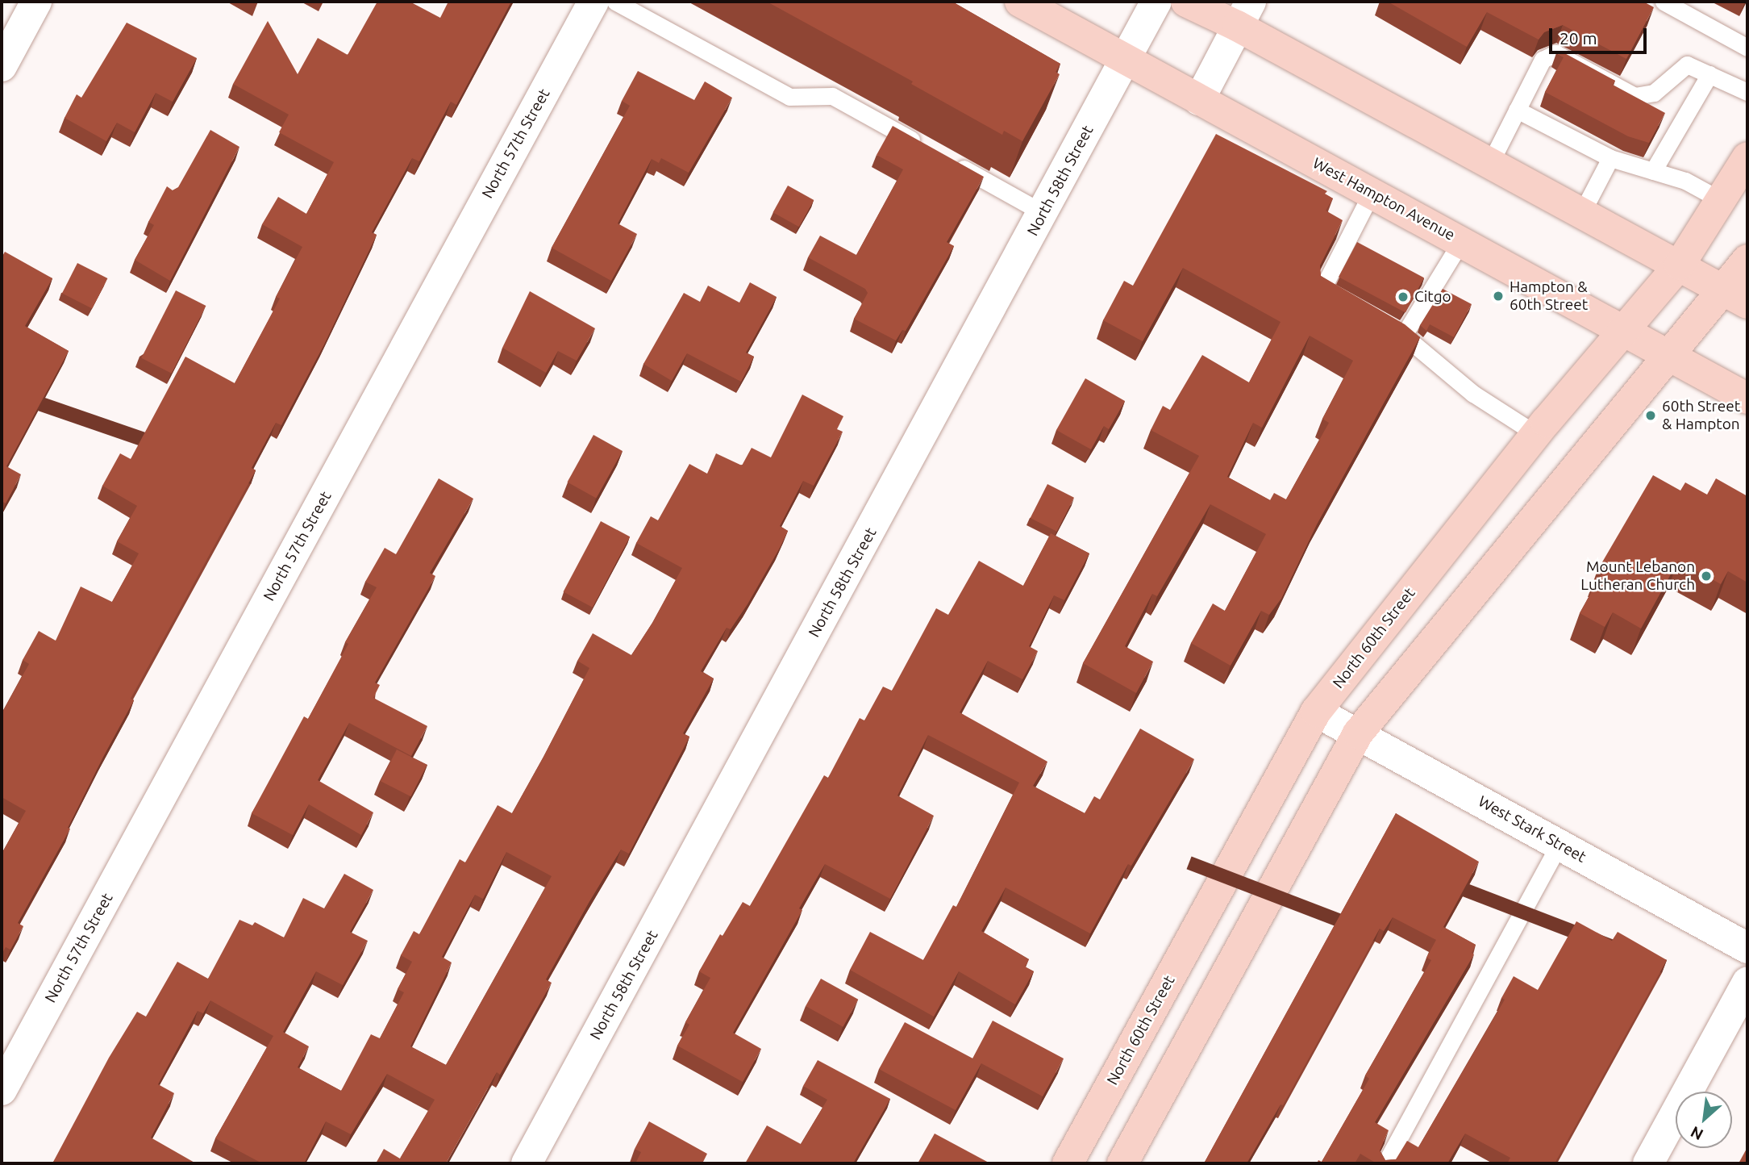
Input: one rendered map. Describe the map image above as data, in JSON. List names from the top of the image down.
{
  "streets": {
    "main road": ["West Hampton Avenue", "North 60th Street"],
    "street": ["North 57th Street", "North 58th Street", "West Stark Street"]
  },
  "crossings": [
    ["North 58th Street", "West Hampton Avenue"],
    ["West Hampton Avenue", "North 60th Street"],
    ["North 60th Street", "West Stark Street"]
  ],
  "places": [
    "Hampton & 60th Street",
    "Citgo",
    "60th Street & Hampton",
    "Mount Lebanon Lutheran Church"
  ],
  "scale_bar": "20 m",
  "north": "bottom left"
}
